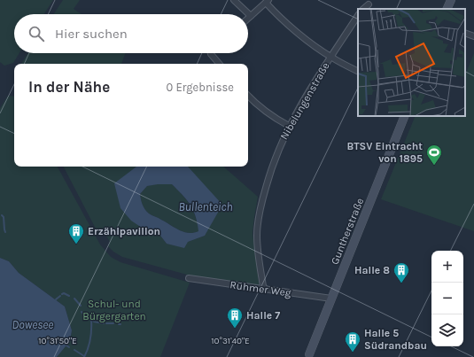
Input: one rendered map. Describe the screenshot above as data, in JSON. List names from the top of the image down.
{
  "streets": {
    "street": ["Nibelungenstraße", "Guntherstraße", "Rühmer Weg"]
  },
  "crossings": [
    ["Nibelungenstraße", "Rühmer Weg"],
    ["Guntherstraße", "Rühmer Weg"]
  ],
  "water": ["Bullenteich", "Dowesee"],
  "parks": ["Schul- und Bürgergarten"],
  "places": {
    "sports": ["BTSV Eintracht von 1895"],
    "building": [
      "Erzählpavillon",
      "Halle 8",
      "Halle 7",
      "Halle 5 Südrandbau"
    ]
  },
  "page": {
    "search": "Hier suchen",
    "heading": ["In der Nähe", "0 Ergebnisse"],
    "map_buttons": ["+", "−"]
  },
  "coordinates": ["10°31'50\"E", "10°31'40\"E"]
}
